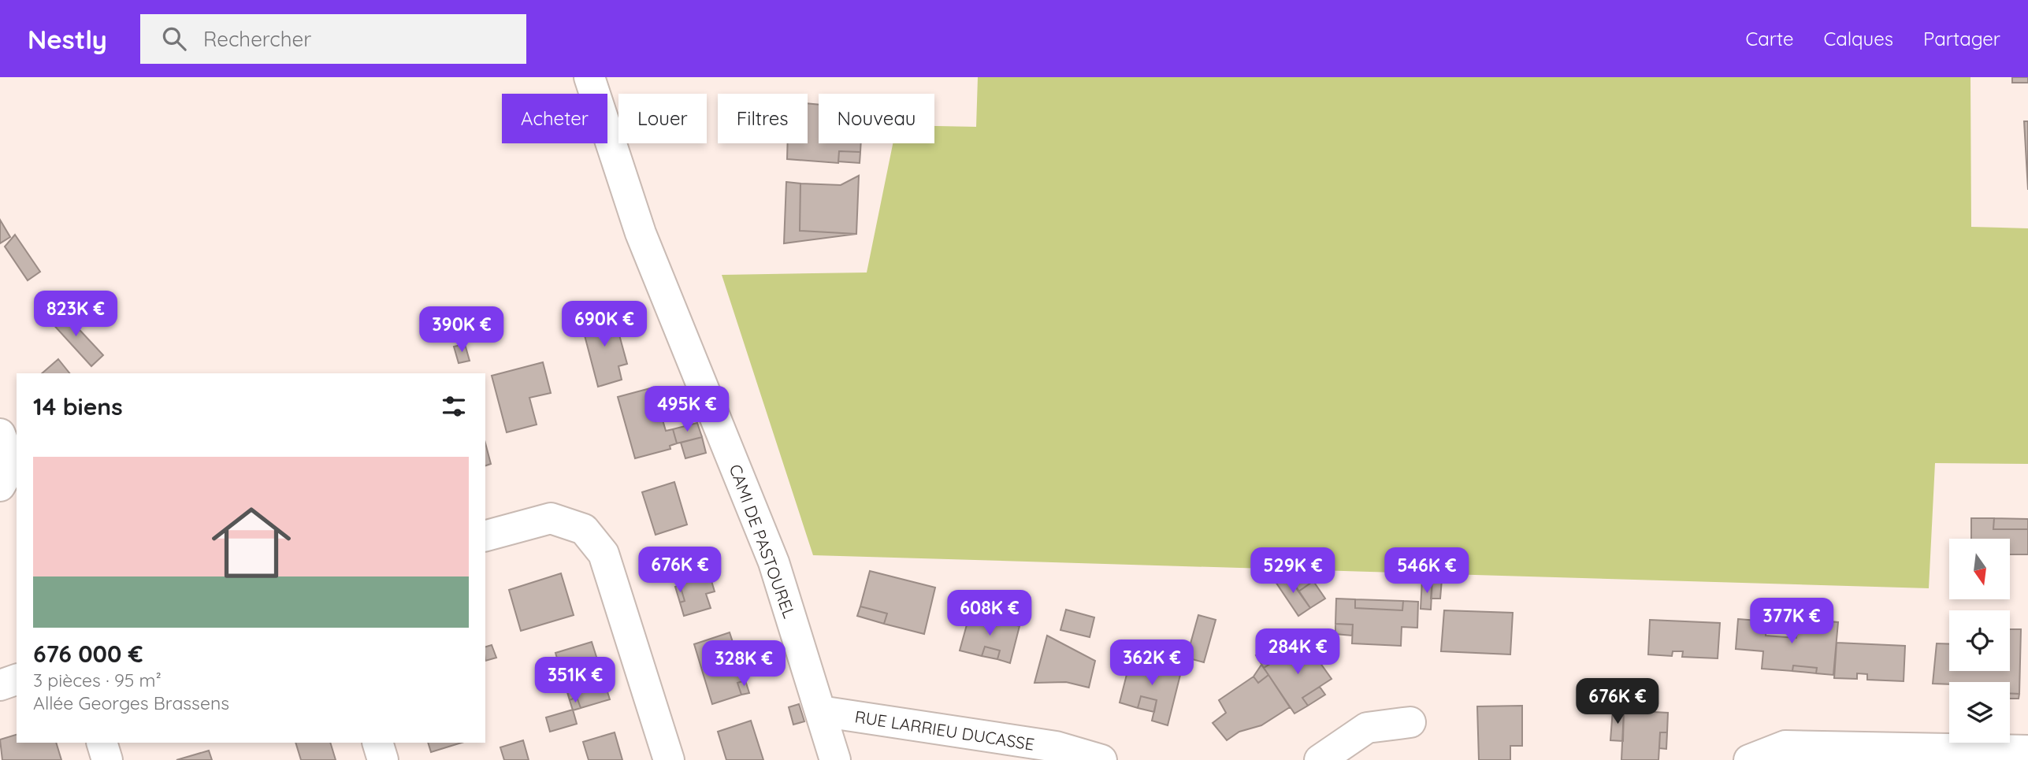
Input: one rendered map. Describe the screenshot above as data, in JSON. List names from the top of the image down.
{
  "streets": {
    "street": ["CAMI DE PASTOUREL", "RUE LARRIEU DUCASSE"]
  },
  "crossings": [
    ["CAMI DE PASTOUREL", "RUE LARRIEU DUCASSE"]
  ],
  "north": "bottom",
  "page": {
    "header": "Nestly",
    "search": "Rechercher",
    "nav": ["Carte", "Calques", "Partager"],
    "chip": [
      "Acheter",
      "Louer",
      "Filtres",
      "Nouveau"
    ],
    "price": [
      "823K €",
      "690K €",
      "390K €",
      "495K €",
      "676K €",
      "529K €",
      "546K €",
      "608K €",
      "377K €",
      "284K €",
      "362K €",
      "328K €",
      "351K €",
      "676K €"
    ],
    "heading": "14 biens",
    "list": [
      {
        "name": "676 000 €",
        "note": "3 pièces · 95 m² · Allée Georges Brassens"
      }
    ]
  }
}
